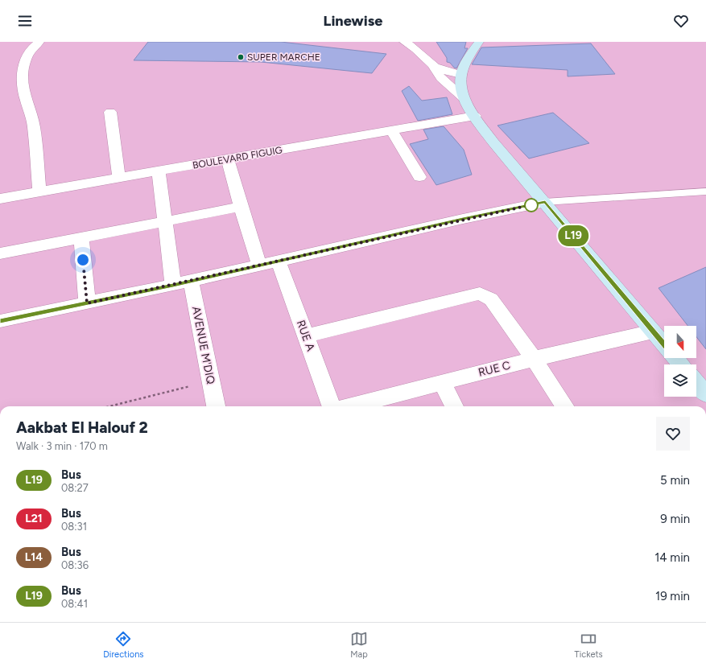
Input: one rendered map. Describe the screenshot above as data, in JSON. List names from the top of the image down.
{
  "streets": {
    "street": [
      "BOULEVARD FIGUIG",
      "RUE A",
      "AVENUE M'DIQ",
      "RUE C"
    ]
  },
  "places": ["SUPER MARCHE"],
  "lines": ["bus line L19"],
  "north": "bottom",
  "page": {
    "header": "Linewise",
    "on_map": "L19",
    "heading": ["Aakbat El Halouf 2", "Walk · 3 min · 170 m"],
    "list": [
      {
        "mark": "L19",
        "name": "Bus",
        "note": "08:27",
        "value": "5 min"
      },
      {
        "mark": "L21",
        "name": "Bus",
        "note": "08:31",
        "value": "9 min"
      },
      {
        "mark": "L14",
        "name": "Bus",
        "note": "08:36",
        "value": "14 min"
      },
      {
        "mark": "L19",
        "name": "Bus",
        "note": "08:41",
        "value": "19 min"
      }
    ],
    "tabs": ["Directions", "Map", "Tickets"]
  }
}
